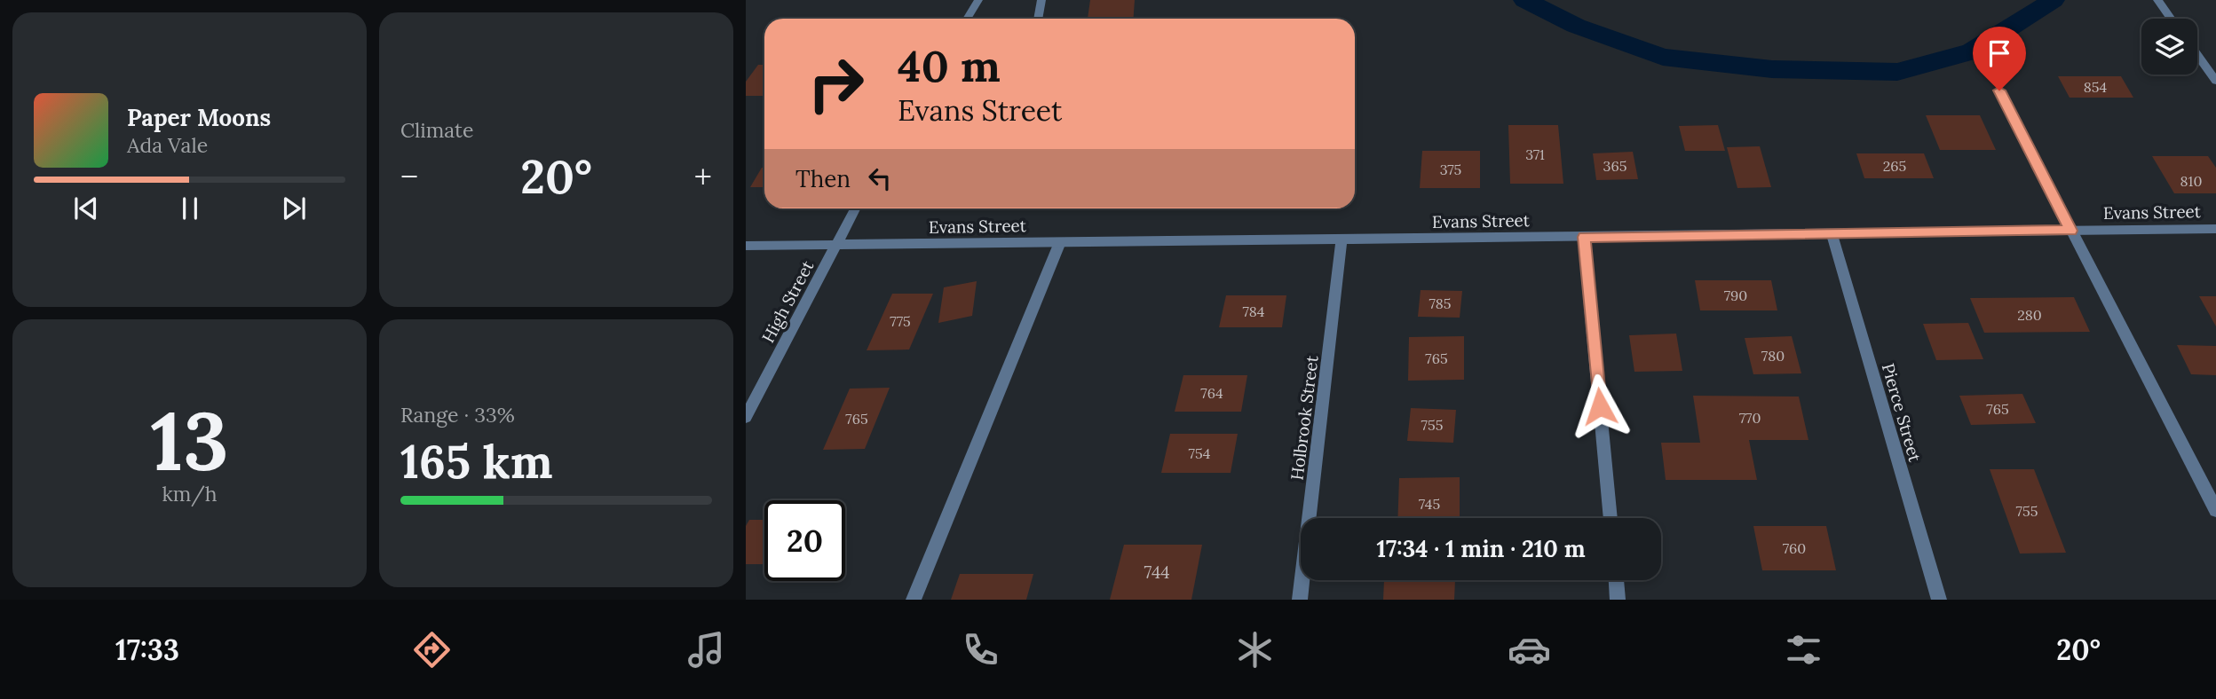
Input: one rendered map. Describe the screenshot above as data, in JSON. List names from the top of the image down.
{
  "streets": {
    "street": [
      "Evans Street",
      "High Street",
      "Pierce Street",
      "Holbrook Street"
    ]
  },
  "crossings": [
    ["Evans Street", "High Street"],
    ["Evans Street", "Pierce Street"],
    ["Evans Street", "Holbrook Street"]
  ],
  "house_numbers": [
    "854",
    "371",
    "365",
    "265",
    "375",
    "810",
    "790",
    "785",
    "784",
    "280",
    "775",
    "780",
    "765",
    "764",
    "765",
    "770",
    "765",
    "755",
    "754",
    "745",
    "755",
    "760",
    "744"
  ],
  "page": {
    "tile": [
      "Climate",
      ["13", "km/h"],
      ["Range · 33%", "165 km"]
    ],
    "turn": ["40 m", "Evans Street"],
    "song": ["Paper Moons", "Ada Vale"],
    "then": "Then",
    "heat": ["−", "20°", "+"],
    "limit": "20",
    "trip": "17:34 · 1 min · 210 m",
    "tabs": ["17:33", "20°"]
  }
}
